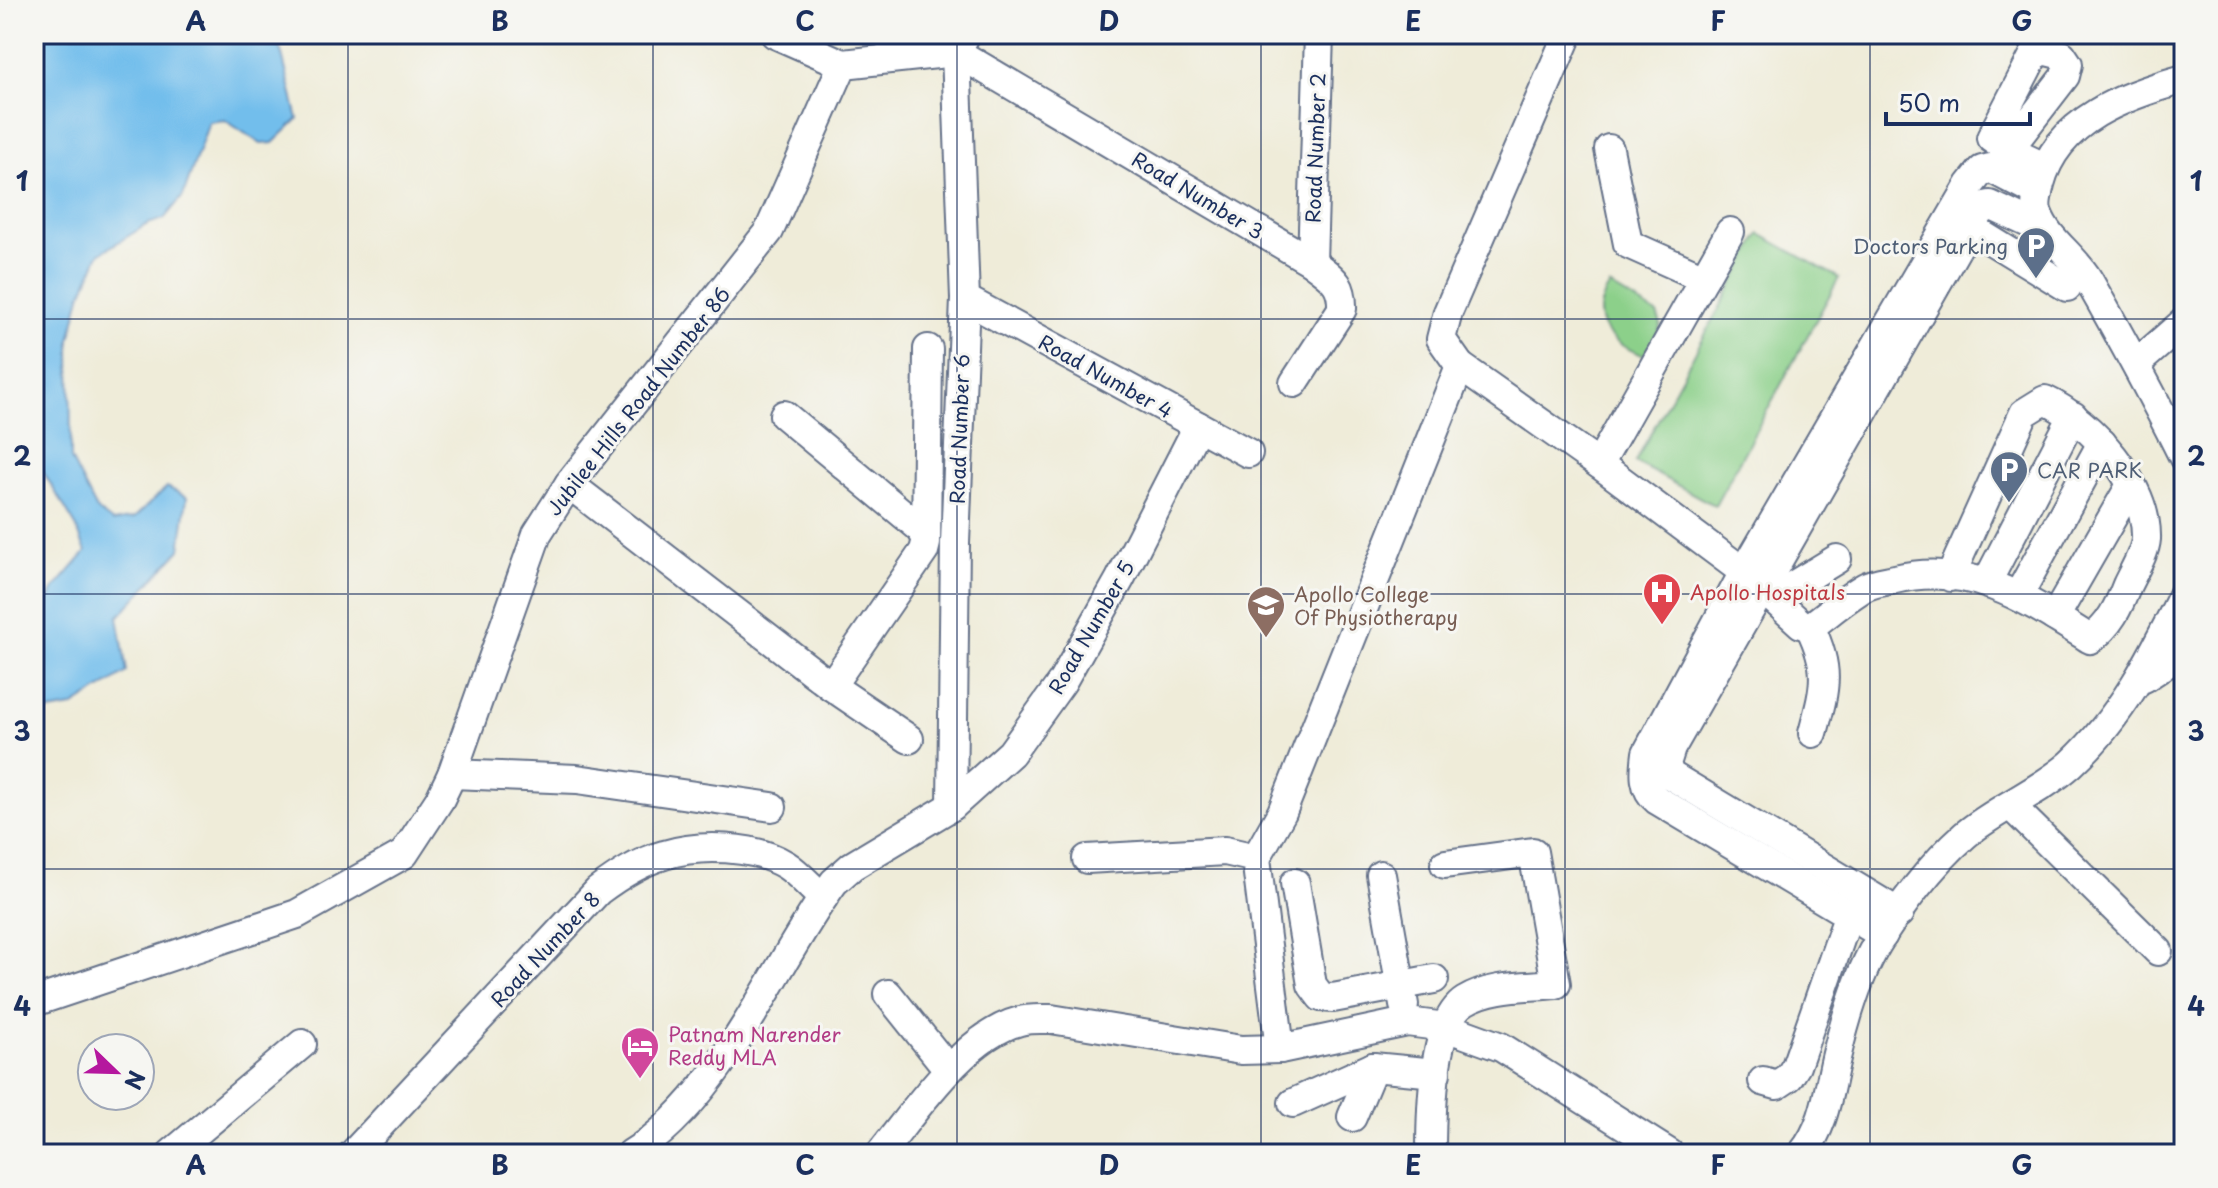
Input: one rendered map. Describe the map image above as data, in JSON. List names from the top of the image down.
{
  "streets": {
    "street": [
      "Road Number 2",
      "Road Number 3",
      "Road Number 4",
      "Jubilee Hills Road Number 86",
      "Road Number 6",
      "Road Number 5",
      "Road Number 8"
    ]
  },
  "crossings": [
    ["Road Number 2", "Road Number 3"],
    ["Road Number 3", "Road Number 6"],
    ["Road Number 4", "Road Number 6"],
    ["Road Number 4", "Road Number 5"],
    ["Road Number 6", "Road Number 5"],
    ["Road Number 5", "Road Number 8"]
  ],
  "places": {
    "parking": ["Doctors Parking", "CAR PARK"],
    "hospital": ["Apollo Hospitals"],
    "school or university": ["Apollo College Of Physiotherapy"],
    "hotel": ["Patnam Narender Reddy MLA"]
  },
  "scale_bar": "50 m",
  "north": "bottom right",
  "grid": {
    "columns": [
      "A",
      "B",
      "C",
      "D",
      "E",
      "F",
      "G"
    ],
    "rows": [
      "1",
      "2",
      "3",
      "4"
    ]
  }
}
